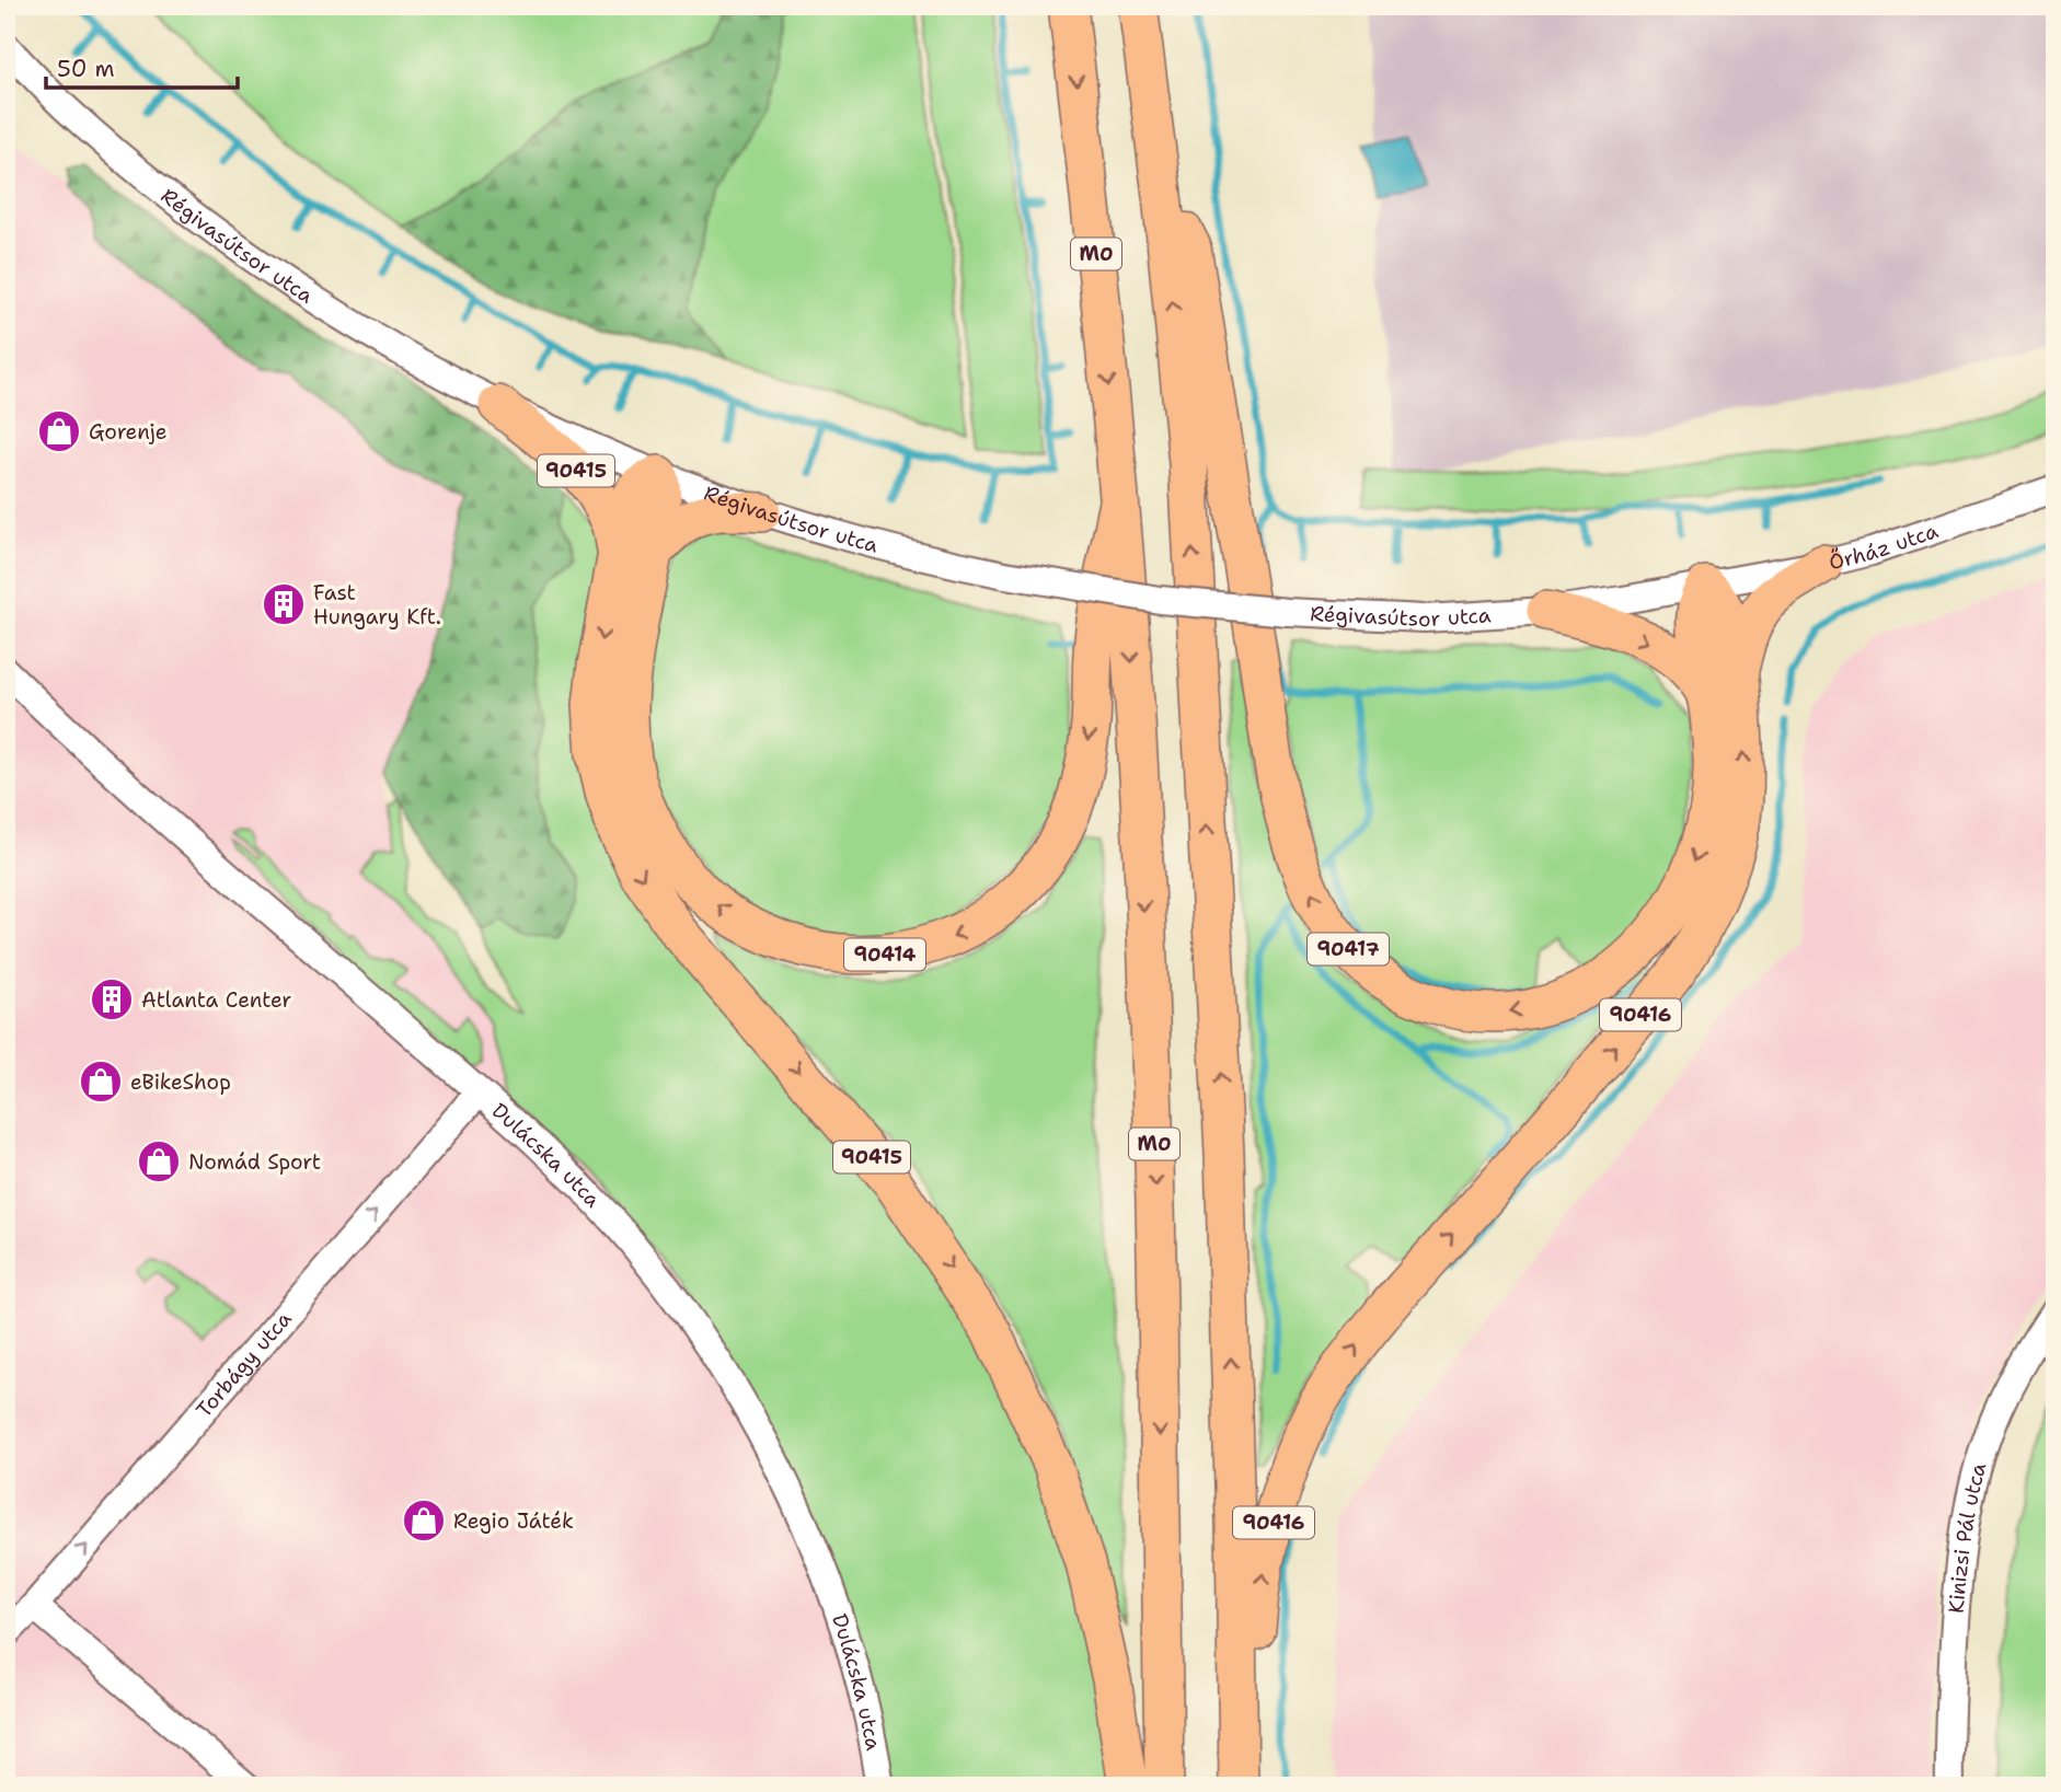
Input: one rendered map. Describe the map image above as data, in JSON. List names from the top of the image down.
{
  "streets": {
    "highway": [
      "M0",
      "90415",
      "90417",
      "90414",
      "90416"
    ],
    "street": [
      "Régivasútsor utca",
      "Őrház utca",
      "Dulácska utca",
      "Torbágy utca",
      "Kinizsi Pál utca"
    ]
  },
  "crossings": [
    ["Régivasútsor utca", "90415"],
    ["Régivasútsor utca", "Őrház utca"],
    ["Régivasútsor utca", "90417"],
    ["Régivasútsor utca", "90416"],
    ["M0", "90414"],
    ["90415", "90414"],
    ["Őrház utca", "90417"],
    ["Őrház utca", "90416"],
    ["90417", "90416"],
    ["Dulácska utca", "Torbágy utca"]
  ],
  "one_way": ["Torbágy utca"],
  "places": {
    "shop": [
      "Gorenje",
      "eBikeShop",
      "Nomád Sport",
      "Regio Játék"
    ],
    "building": ["Fast Hungary Kft.", "Atlanta Center"]
  },
  "scale_bar": "50 m"
}
